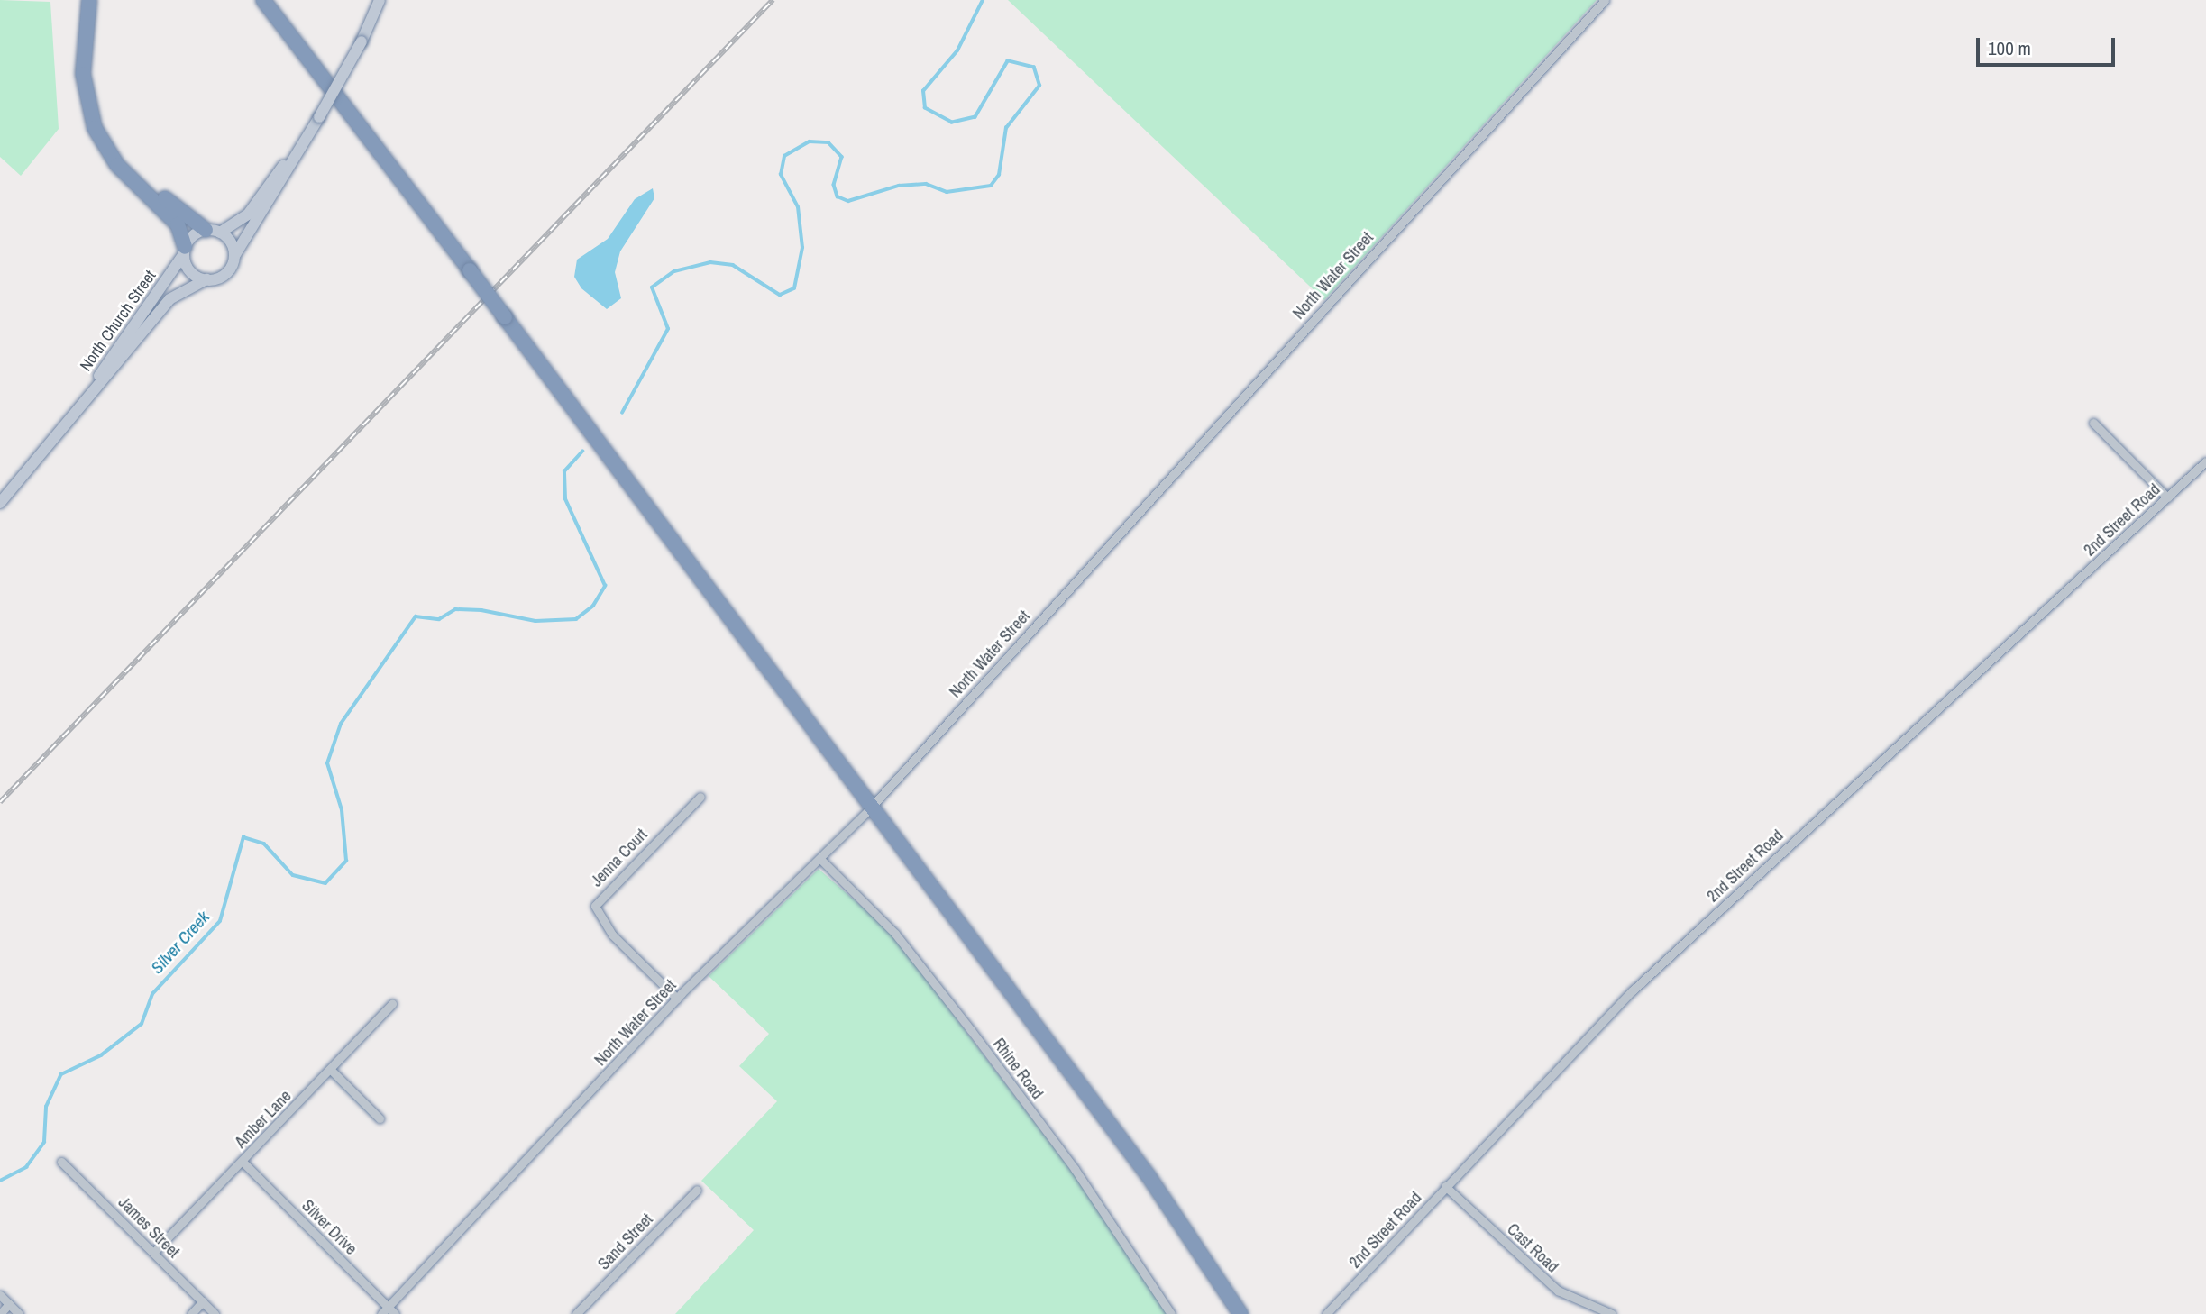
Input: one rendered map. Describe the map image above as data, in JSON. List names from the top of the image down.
{
  "streets": {
    "main road": ["North Church Street"],
    "street": [
      "North Water Street",
      "2nd Street Road",
      "Jenna Court",
      "Rhine Road",
      "Amber Lane",
      "James Street",
      "Silver Drive",
      "Sand Street",
      "Cast Road"
    ]
  },
  "crossings": [
    ["North Water Street", "Jenna Court"],
    ["North Water Street", "Rhine Road"],
    ["North Water Street", "Silver Drive"],
    ["2nd Street Road", "Cast Road"],
    ["Amber Lane", "James Street"],
    ["Amber Lane", "Silver Drive"]
  ],
  "water": ["Silver Creek"],
  "scale_bar": "100 m"
}
